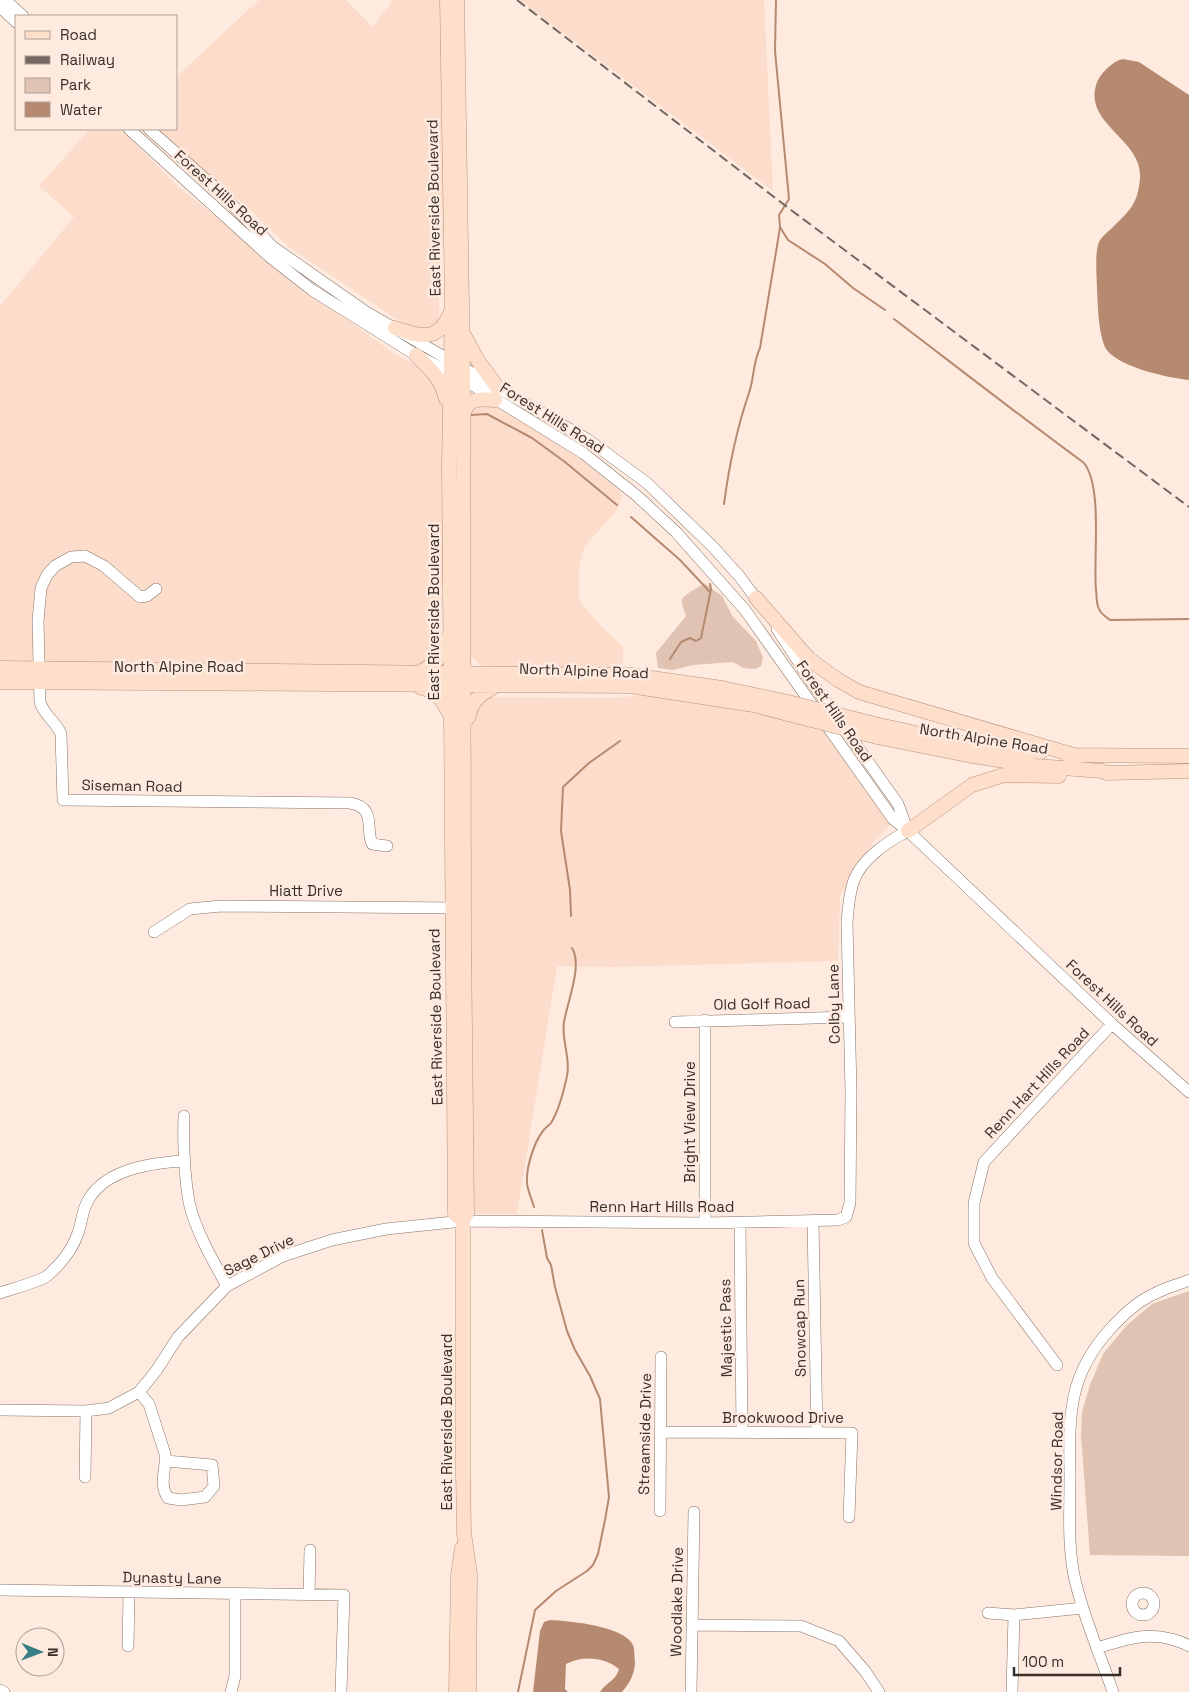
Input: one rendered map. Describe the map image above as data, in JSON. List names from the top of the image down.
{
  "streets": {
    "main road": ["East Riverside Boulevard", "North Alpine Road"],
    "street": [
      "Forest Hills Road",
      "Siseman Road",
      "Hiatt Drive",
      "Old Golf Road",
      "Colby Lane",
      "Renn Hart Hills Road",
      "Bright View Drive",
      "Sage Drive",
      "Majestic Pass",
      "Snowcap Run",
      "Brookwood Drive",
      "Streamside Drive",
      "Windsor Road",
      "Dynasty Lane",
      "Woodlake Drive"
    ]
  },
  "crossings": [
    ["Forest Hills Road", "East Riverside Boulevard"],
    ["Forest Hills Road", "Colby Lane"],
    ["Forest Hills Road", "Renn Hart Hills Road"],
    ["East Riverside Boulevard", "North Alpine Road"],
    ["East Riverside Boulevard", "Hiatt Drive"],
    ["East Riverside Boulevard", "Renn Hart Hills Road"],
    ["East Riverside Boulevard", "Sage Drive"],
    ["North Alpine Road", "Siseman Road"],
    ["Old Golf Road", "Colby Lane"],
    ["Old Golf Road", "Bright View Drive"],
    ["Colby Lane", "Renn Hart Hills Road"],
    ["Renn Hart Hills Road", "Bright View Drive"],
    ["Renn Hart Hills Road", "Sage Drive"],
    ["Renn Hart Hills Road", "Majestic Pass"],
    ["Renn Hart Hills Road", "Snowcap Run"],
    ["Majestic Pass", "Brookwood Drive"],
    ["Snowcap Run", "Brookwood Drive"],
    ["Brookwood Drive", "Streamside Drive"]
  ],
  "legend": [
    "Road",
    "Railway",
    "Park",
    "Water"
  ],
  "scale_bar": "100 m",
  "north": "right"
}
